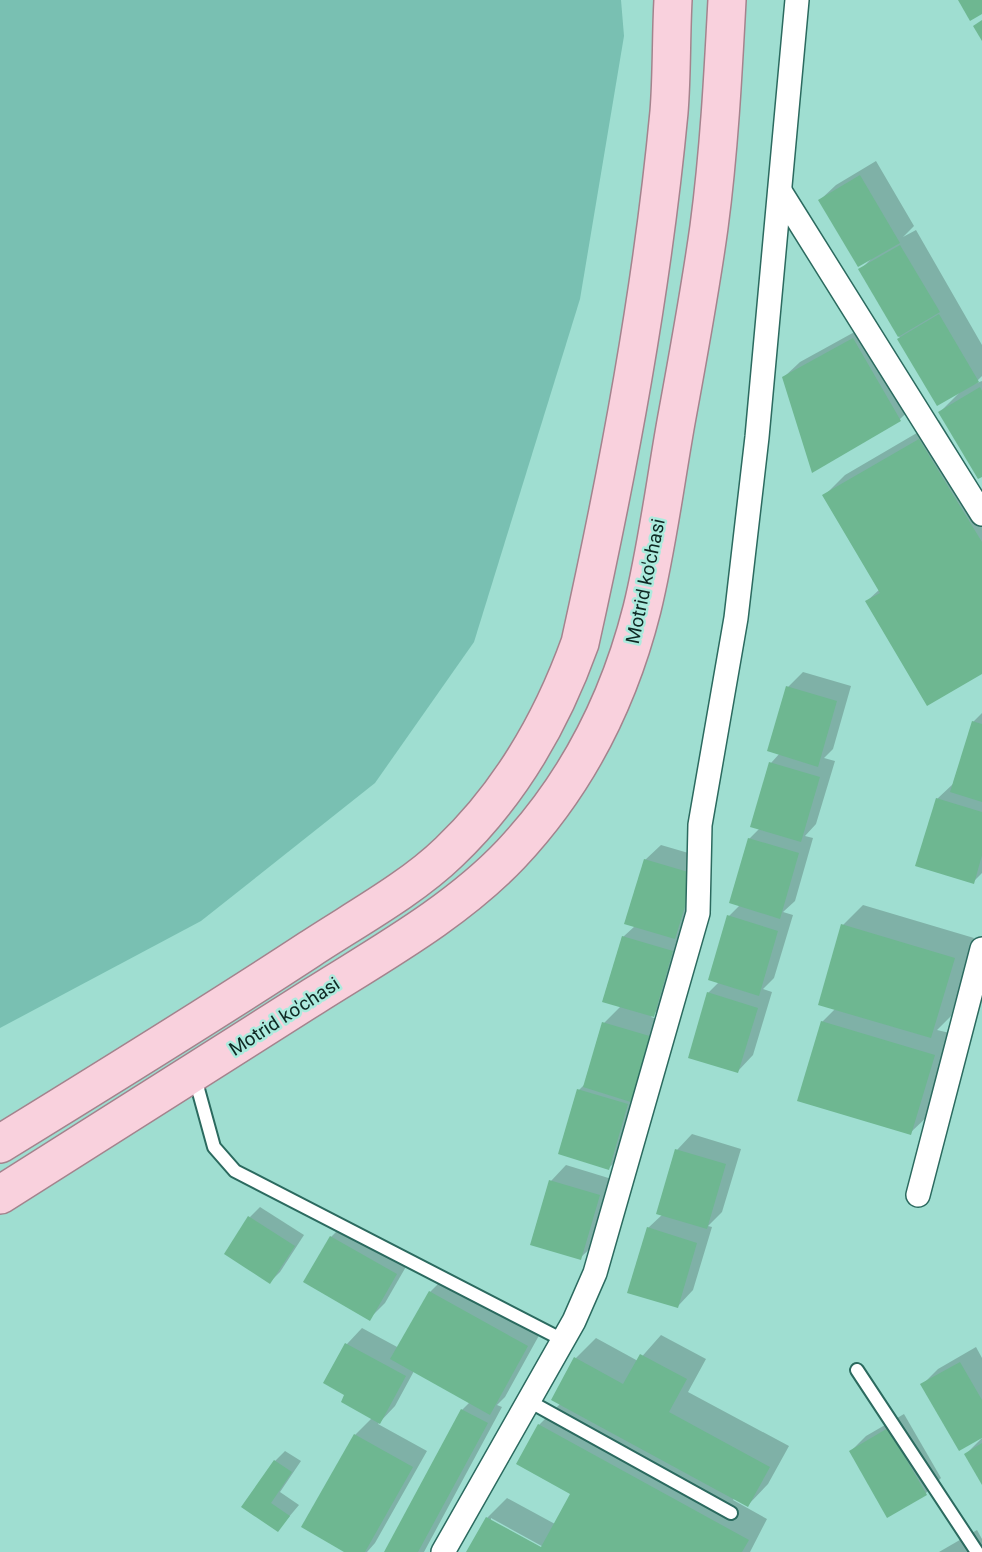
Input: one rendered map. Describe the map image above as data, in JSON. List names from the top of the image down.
{
  "streets": {
    "main road": ["Motrid ko'chasi"]
  }
}
